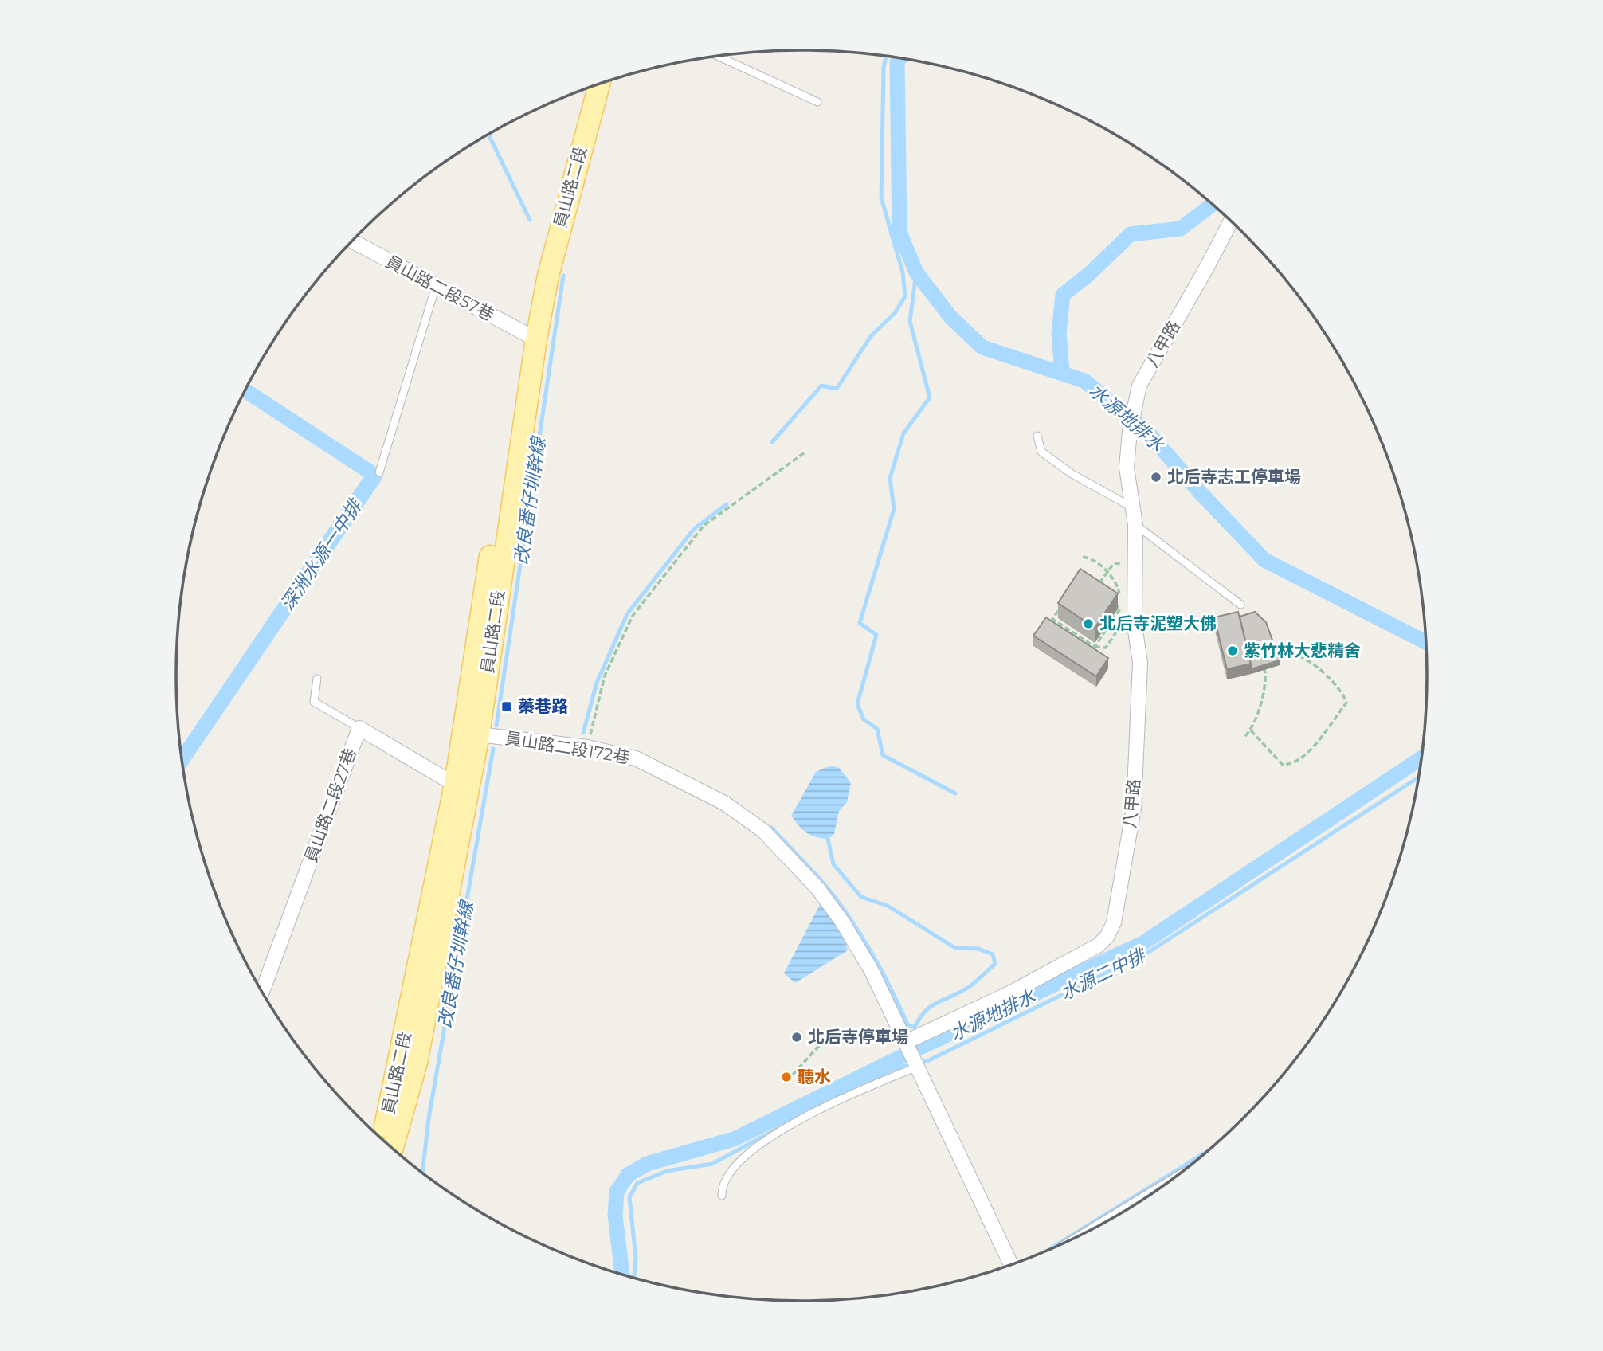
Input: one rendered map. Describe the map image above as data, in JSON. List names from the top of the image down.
{
  "streets": {
    "main road": ["員山路二段"],
    "street": [
      "員山路二段57巷",
      "八甲路",
      "員山路二段172巷",
      "員山路二段27巷"
    ]
  },
  "crossings": [
    ["員山路二段", "員山路二段57巷"],
    ["員山路二段", "員山路二段172巷"],
    ["員山路二段", "員山路二段27巷"],
    ["八甲路", "員山路二段172巷"]
  ],
  "water": [
    "水源地排水",
    "改良番仔圳幹線",
    "深洲水源一中排",
    "水源二中排"
  ],
  "places": {
    "other": [
      "北后寺志工停車場",
      "北后寺泥塑大佛",
      "紫竹林大悲精舍",
      "北后寺停車場",
      "聽水"
    ],
    "transit": ["蓁巷路"]
  }
}
